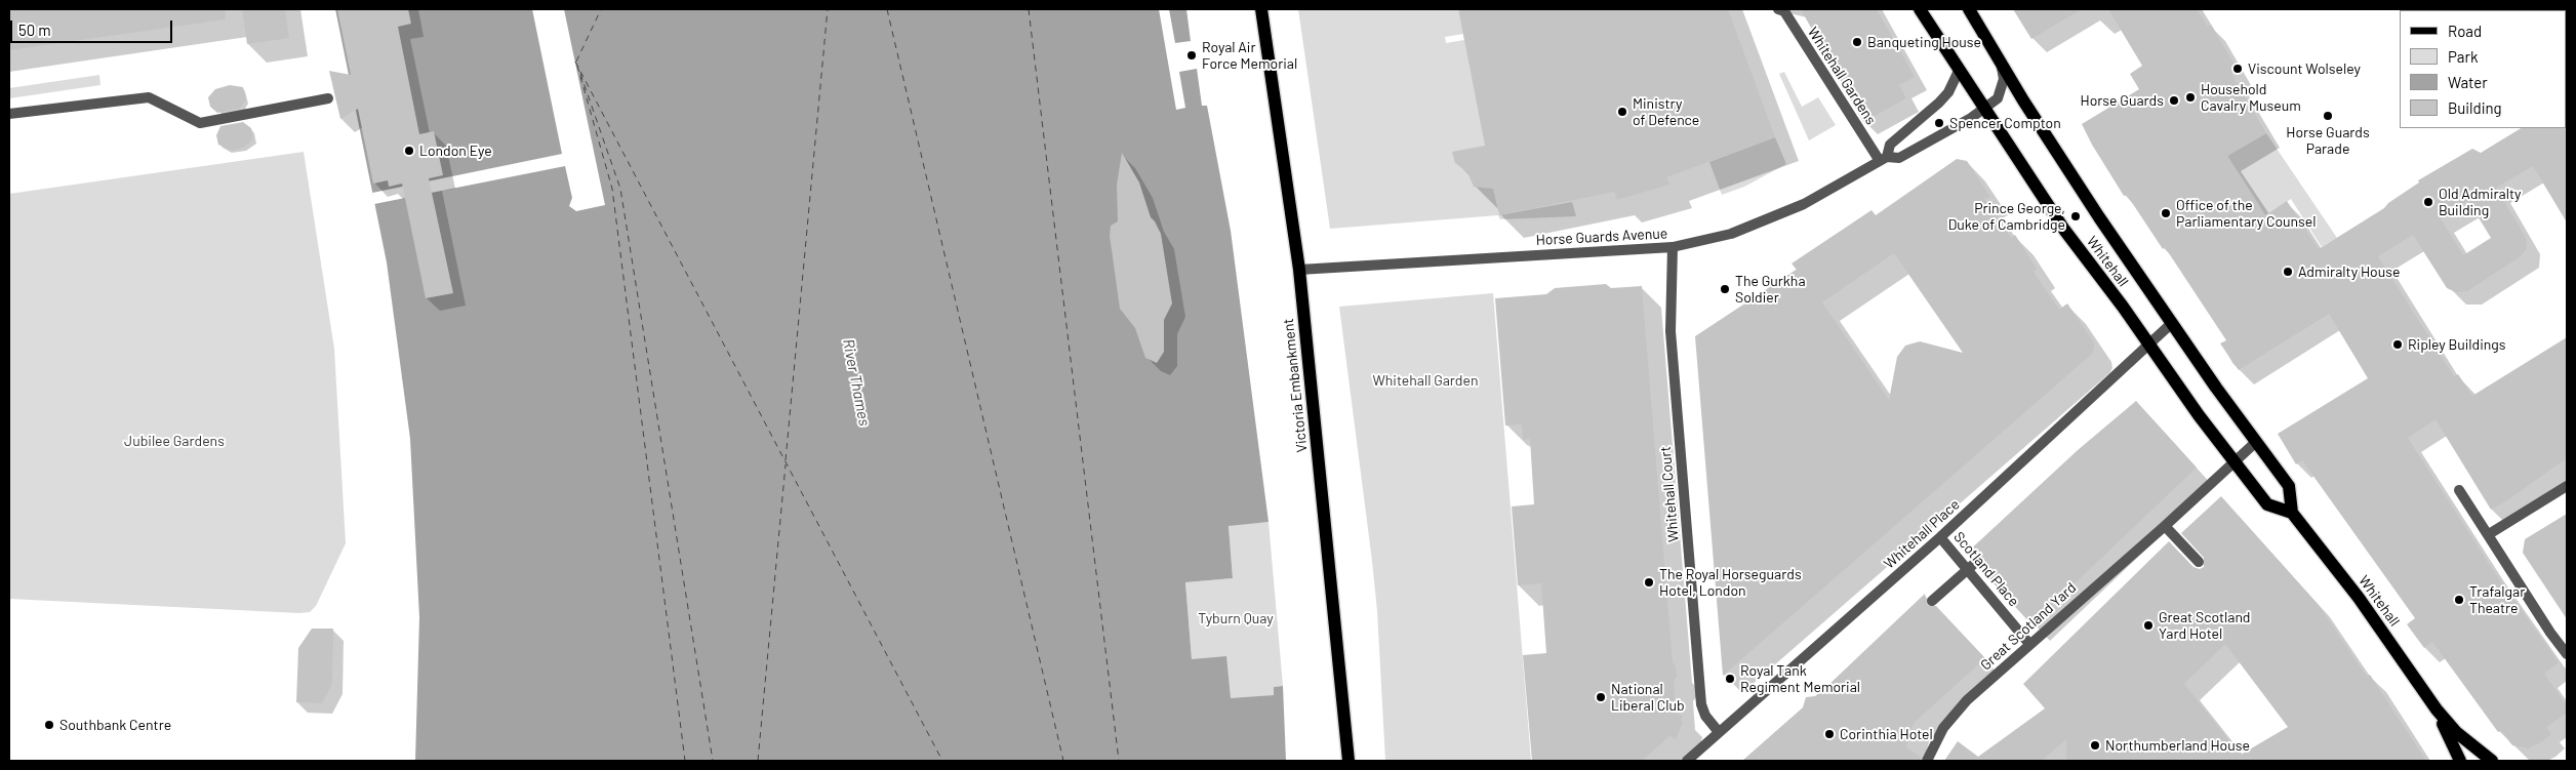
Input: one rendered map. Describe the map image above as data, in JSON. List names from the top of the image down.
{
  "streets": {
    "main road": ["Whitehall", "Victoria Embankment"],
    "street": [
      "Whitehall Gardens",
      "Horse Guards Avenue",
      "Whitehall Court",
      "Whitehall Place",
      "Scotland Place",
      "Great Scotland Yard"
    ]
  },
  "crossings": [
    ["Whitehall Gardens", "Horse Guards Avenue"],
    ["Horse Guards Avenue", "Whitehall"],
    ["Horse Guards Avenue", "Victoria Embankment"],
    ["Horse Guards Avenue", "Whitehall Court"],
    ["Whitehall", "Whitehall Place"],
    ["Whitehall", "Great Scotland Yard"],
    ["Whitehall Court", "Whitehall Place"],
    ["Whitehall Place", "Scotland Place"],
    ["Scotland Place", "Great Scotland Yard"]
  ],
  "water": ["River Thames"],
  "parks": ["Whitehall Garden", "Jubilee Gardens", "Tyburn Quay"],
  "places": [
    "Banqueting House",
    "Royal Air Force Memorial",
    "Viscount Wolseley",
    "Household Cavalry Museum",
    "Horse Guards",
    "Ministry of Defence",
    "Horse Guards Parade",
    "Spencer Compton",
    "London Eye",
    "Old Admiralty Building",
    "Office of the Parliamentary Counsel",
    "Prince George, Duke of Cambridge",
    "Admiralty House",
    "The Gurkha Soldier",
    "Ripley Buildings",
    "The Royal Horseguards Hotel, London",
    "Trafalgar Theatre",
    "Great Scotland Yard Hotel",
    "Royal Tank Regiment Memorial",
    "National Liberal Club",
    "Southbank Centre",
    "Corinthia Hotel",
    "Northumberland House"
  ],
  "legend": [
    "Road",
    "Park",
    "Water",
    "Building"
  ],
  "scale_bar": "50 m"
}
